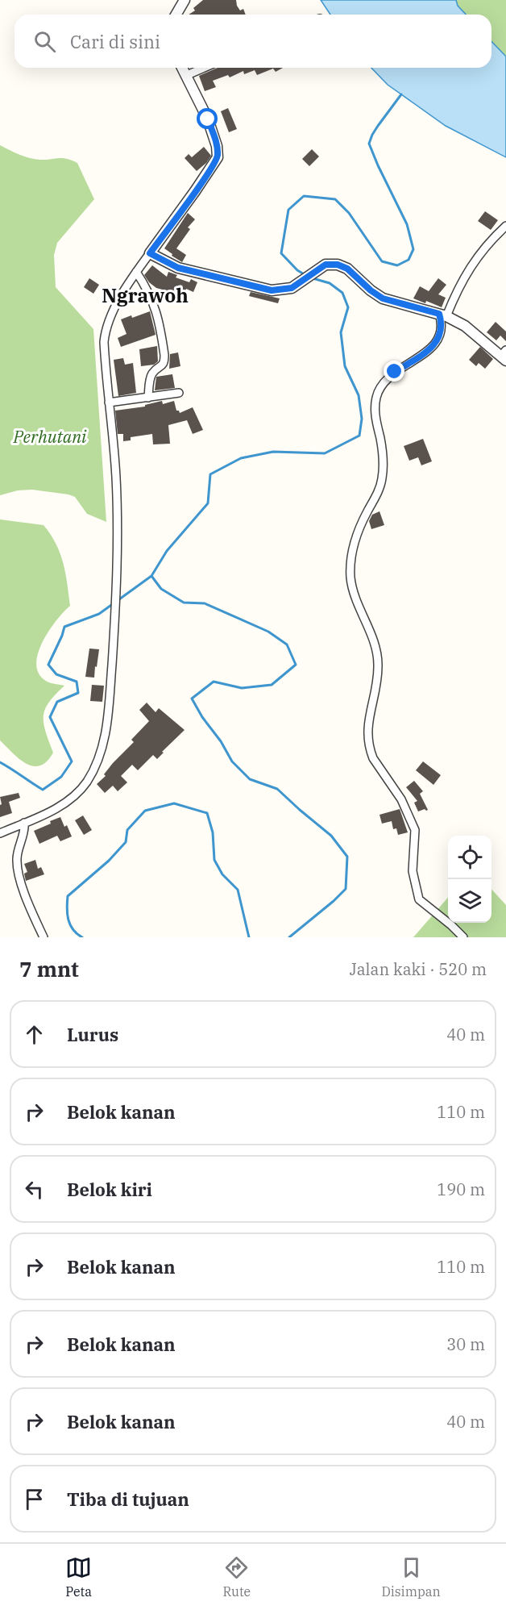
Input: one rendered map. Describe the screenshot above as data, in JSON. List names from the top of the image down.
{
  "districts": ["Ngrawoh"],
  "parks": ["Perhutani"],
  "page": {
    "search": "Cari di sini",
    "heading": ["7 mnt", "Jalan kaki · 520 m"],
    "list": [
      ["Lurus", "40 m"],
      ["Belok kanan", "110 m"],
      ["Belok kiri", "190 m"],
      ["Belok kanan", "110 m"],
      ["Belok kanan", "30 m"],
      ["Belok kanan", "40 m"],
      "Tiba di tujuan"
    ],
    "nav": ["Peta", "Rute", "Disimpan"]
  }
}
